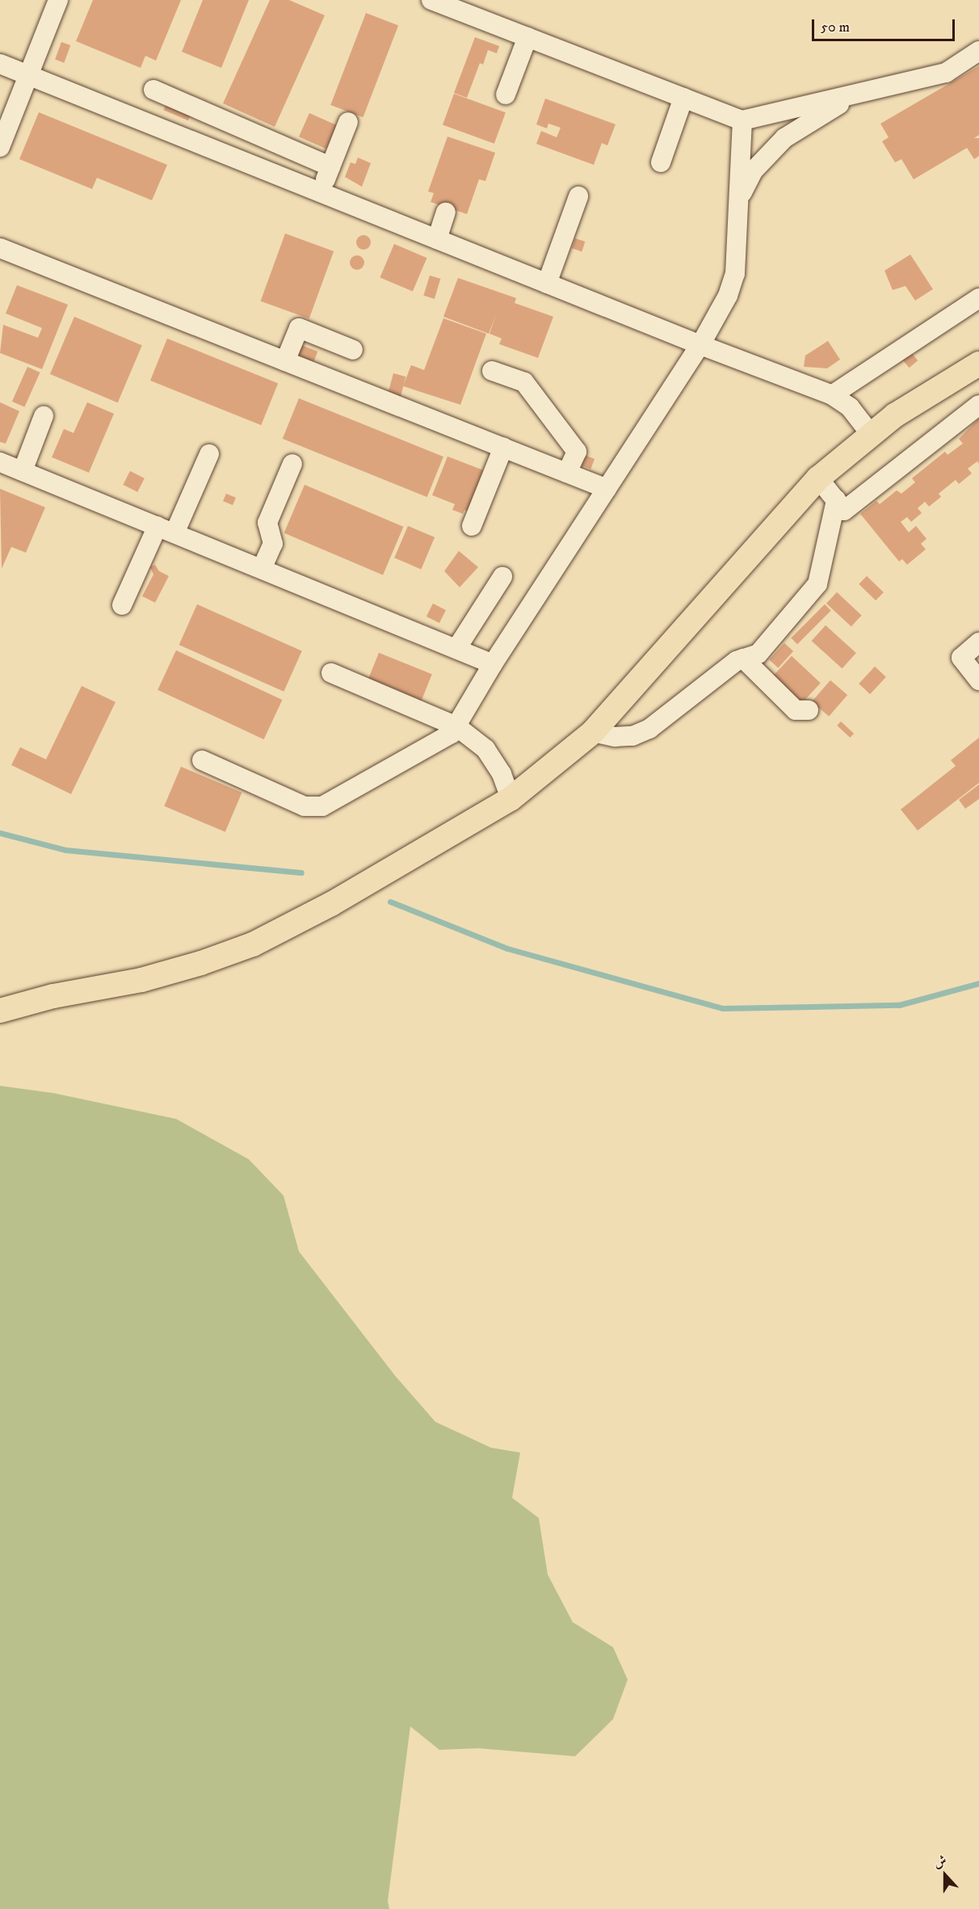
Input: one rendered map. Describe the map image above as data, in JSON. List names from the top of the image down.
{
  "scale_bar": "50 m",
  "north": "top"
}
